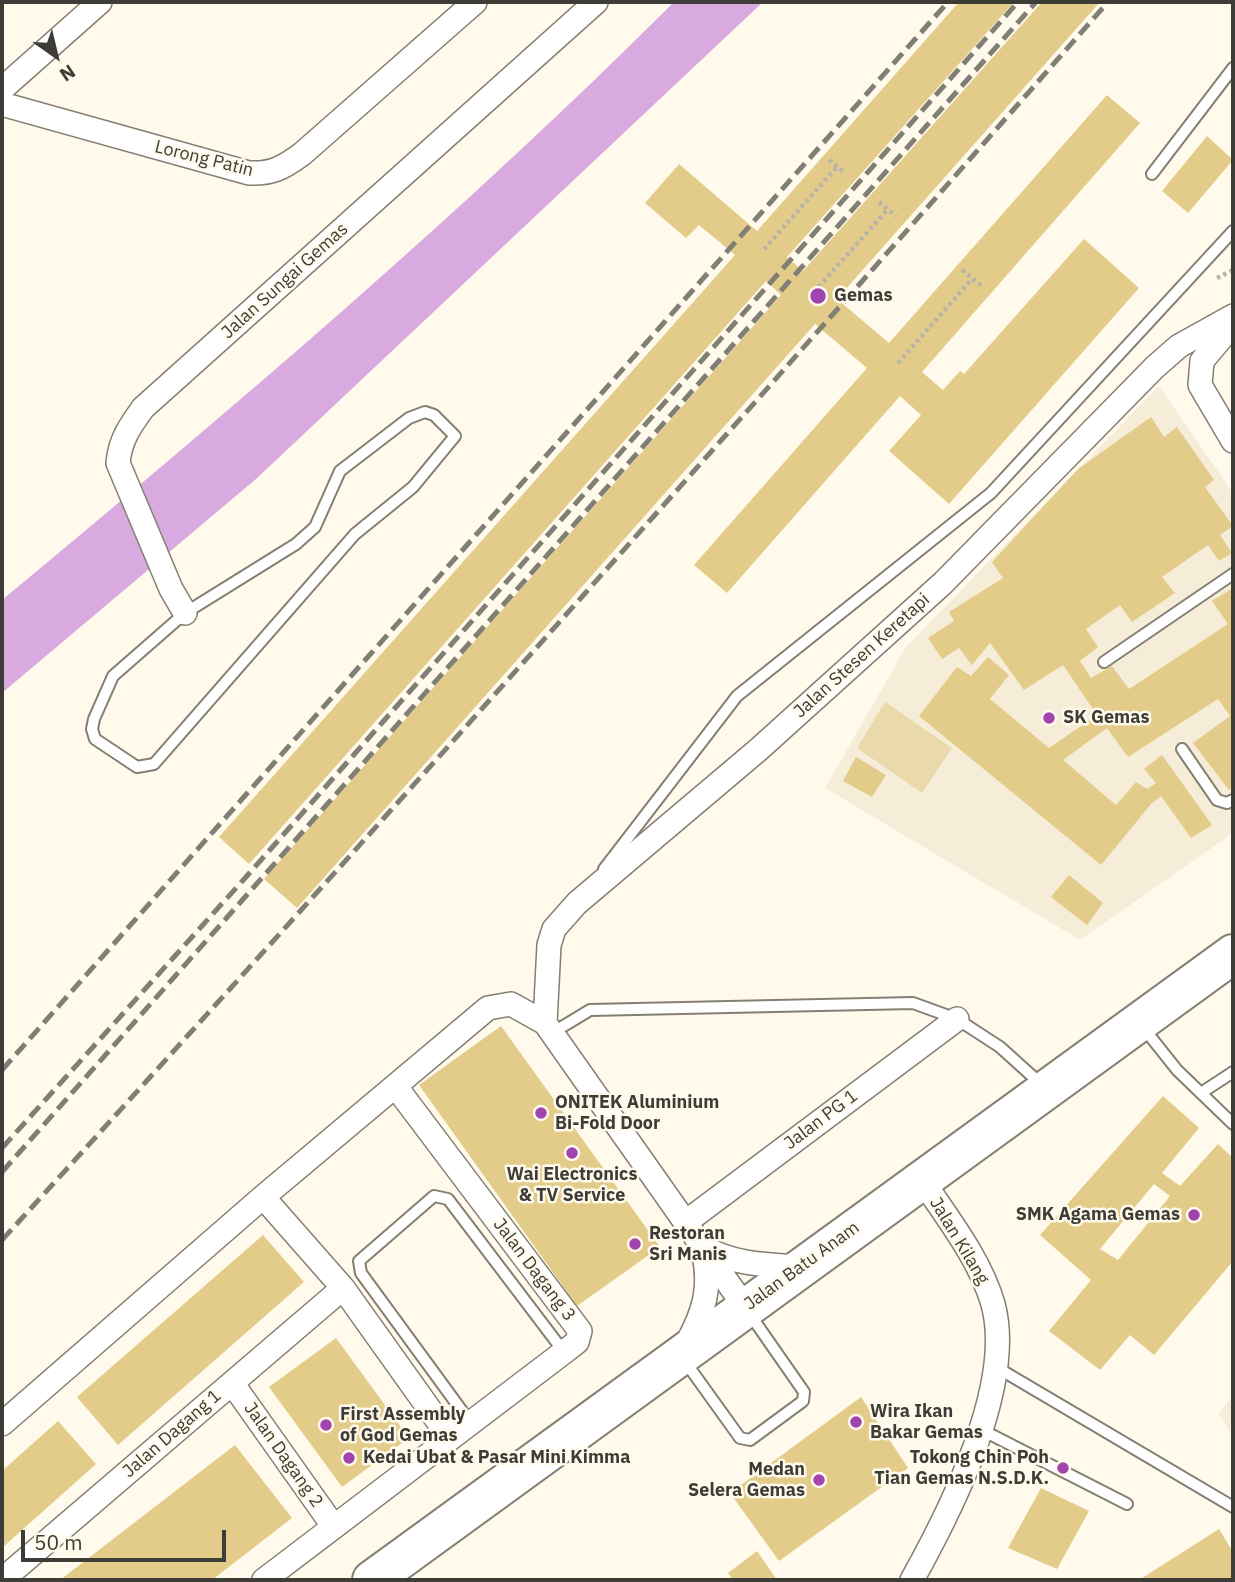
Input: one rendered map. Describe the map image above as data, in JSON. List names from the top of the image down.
{
  "streets": {
    "highway": ["Jalan Batu Anam"],
    "street": [
      "Lorong Patin",
      "Jalan Sungai Gemas",
      "Jalan Stesen Keretapi",
      "Jalan PG 1",
      "Jalan Kilang",
      "Jalan Dagang 3",
      "Jalan Dagang 1",
      "Jalan Dagang 2"
    ]
  },
  "crossings": [
    ["Jalan Kilang", "Jalan Batu Anam"],
    ["Jalan Dagang 3", "Jalan Dagang 2"],
    ["Jalan Dagang 1", "Jalan Dagang 2"]
  ],
  "places": [
    "Gemas",
    "SK Gemas",
    "ONITEK Aluminium Bi-Fold Door",
    "Wai Electronics & TV Service",
    "SMK Agama Gemas",
    "Restoran Sri Manis",
    "Wira Ikan Bakar Gemas",
    "First Assembly of God Gemas",
    "Kedai Ubat & Pasar Mini Kimma",
    "Tokong Chin Poh Tian Gemas N.S.D.K.",
    "Medan Selera Gemas"
  ],
  "scale_bar": "50 m",
  "north": "bottom right"
}
